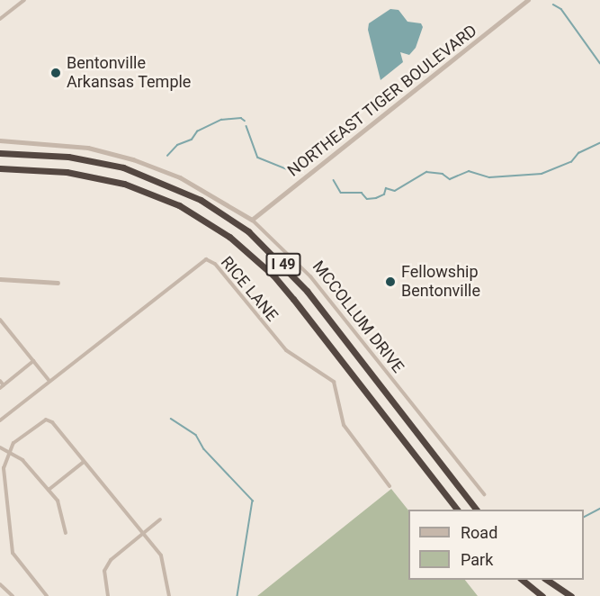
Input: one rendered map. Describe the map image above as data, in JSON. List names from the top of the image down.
{
  "streets": {
    "highway": ["I 49"],
    "street": ["NORTHEAST TIGER BOULEVARD", "RICE LANE", "MCCOLLUM DRIVE"]
  },
  "crossings": [
    ["NORTHEAST TIGER BOULEVARD", "MCCOLLUM DRIVE"]
  ],
  "places": ["Bentonville Arkansas Temple", "Fellowship Bentonville"],
  "legend": ["Road", "Park"]
}
